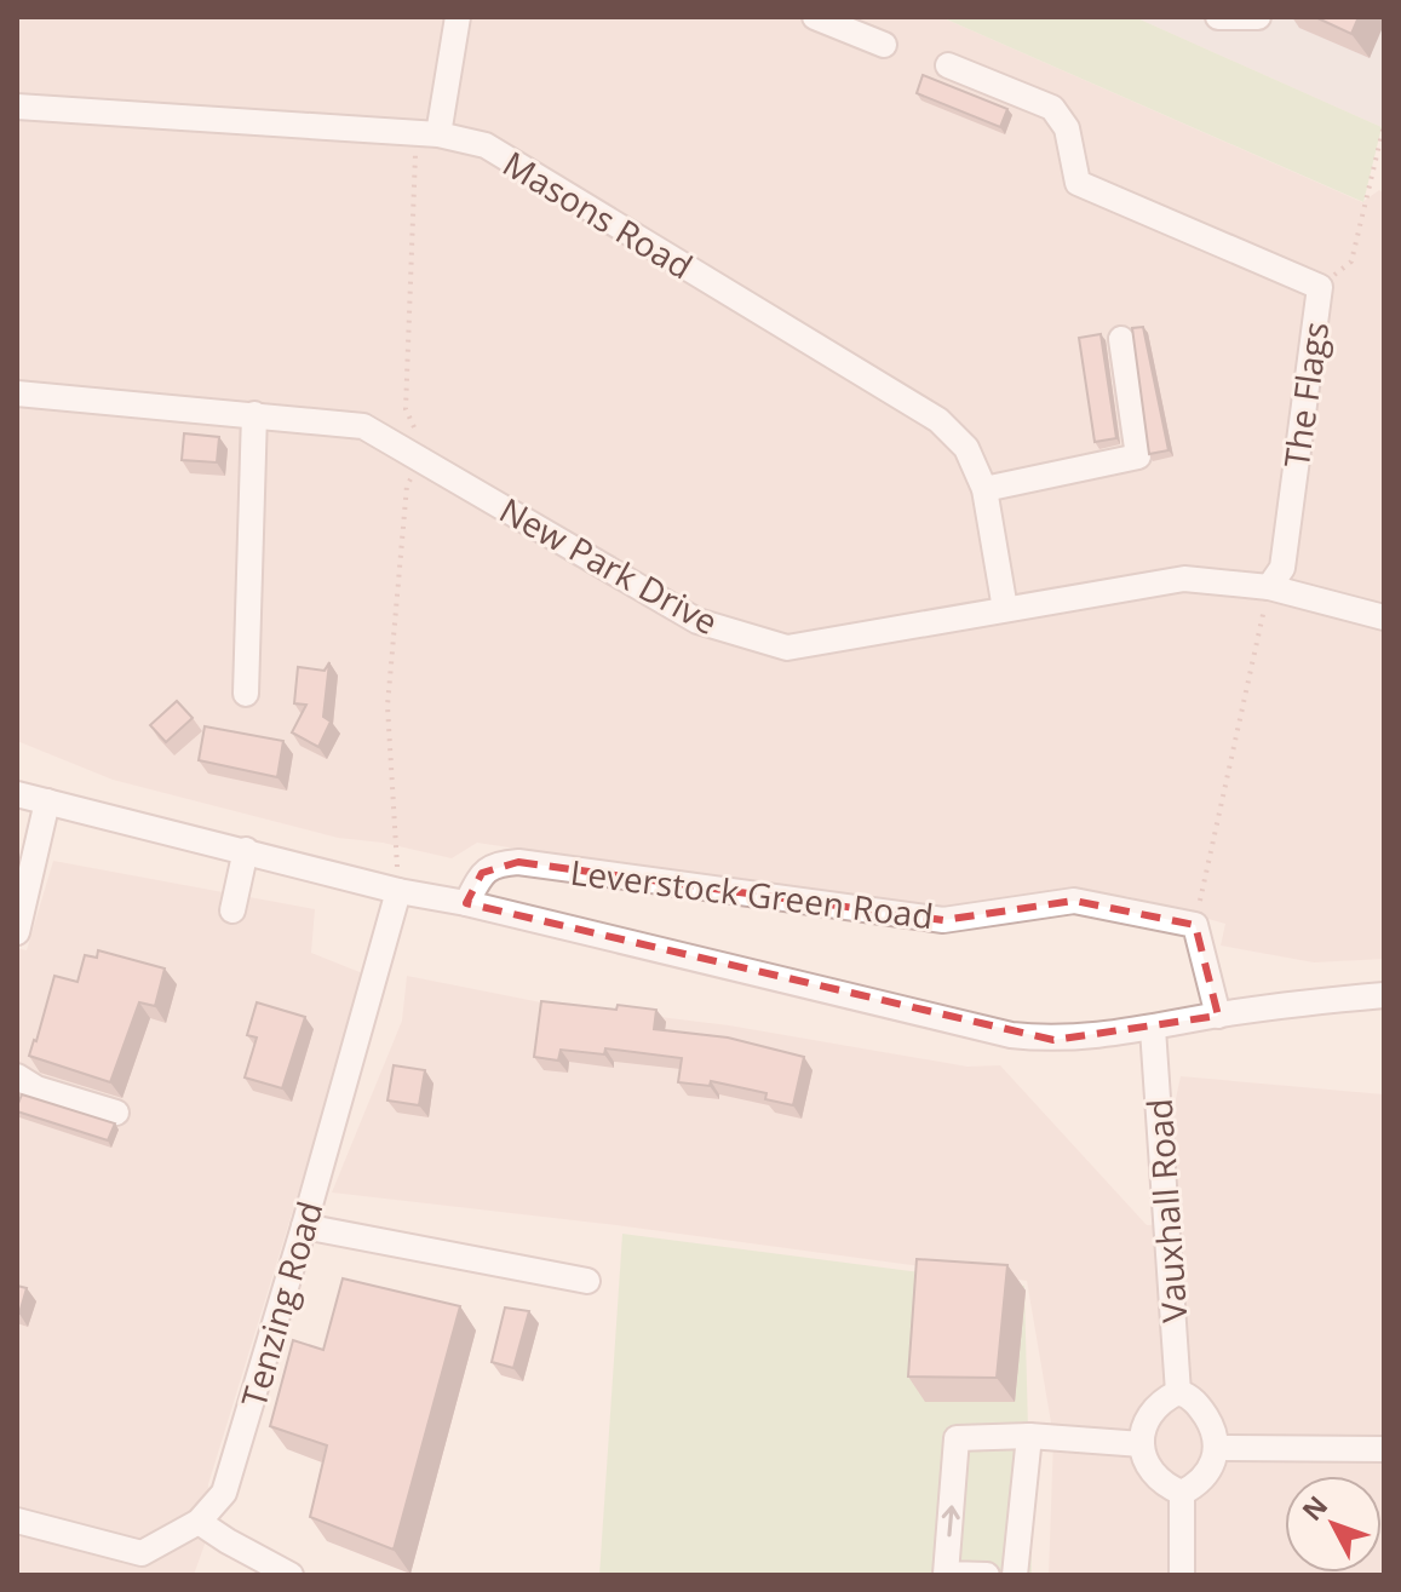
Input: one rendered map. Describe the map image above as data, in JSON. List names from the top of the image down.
{
  "streets": {
    "street": [
      "Masons Road",
      "The Flags",
      "New Park Drive",
      "Leverstock Green Road",
      "Vauxhall Road",
      "Tenzing Road"
    ]
  },
  "crossings": [
    ["Masons Road", "New Park Drive"],
    ["The Flags", "New Park Drive"],
    ["Leverstock Green Road", "Vauxhall Road"],
    ["Leverstock Green Road", "Tenzing Road"]
  ],
  "north": "top left"
}
